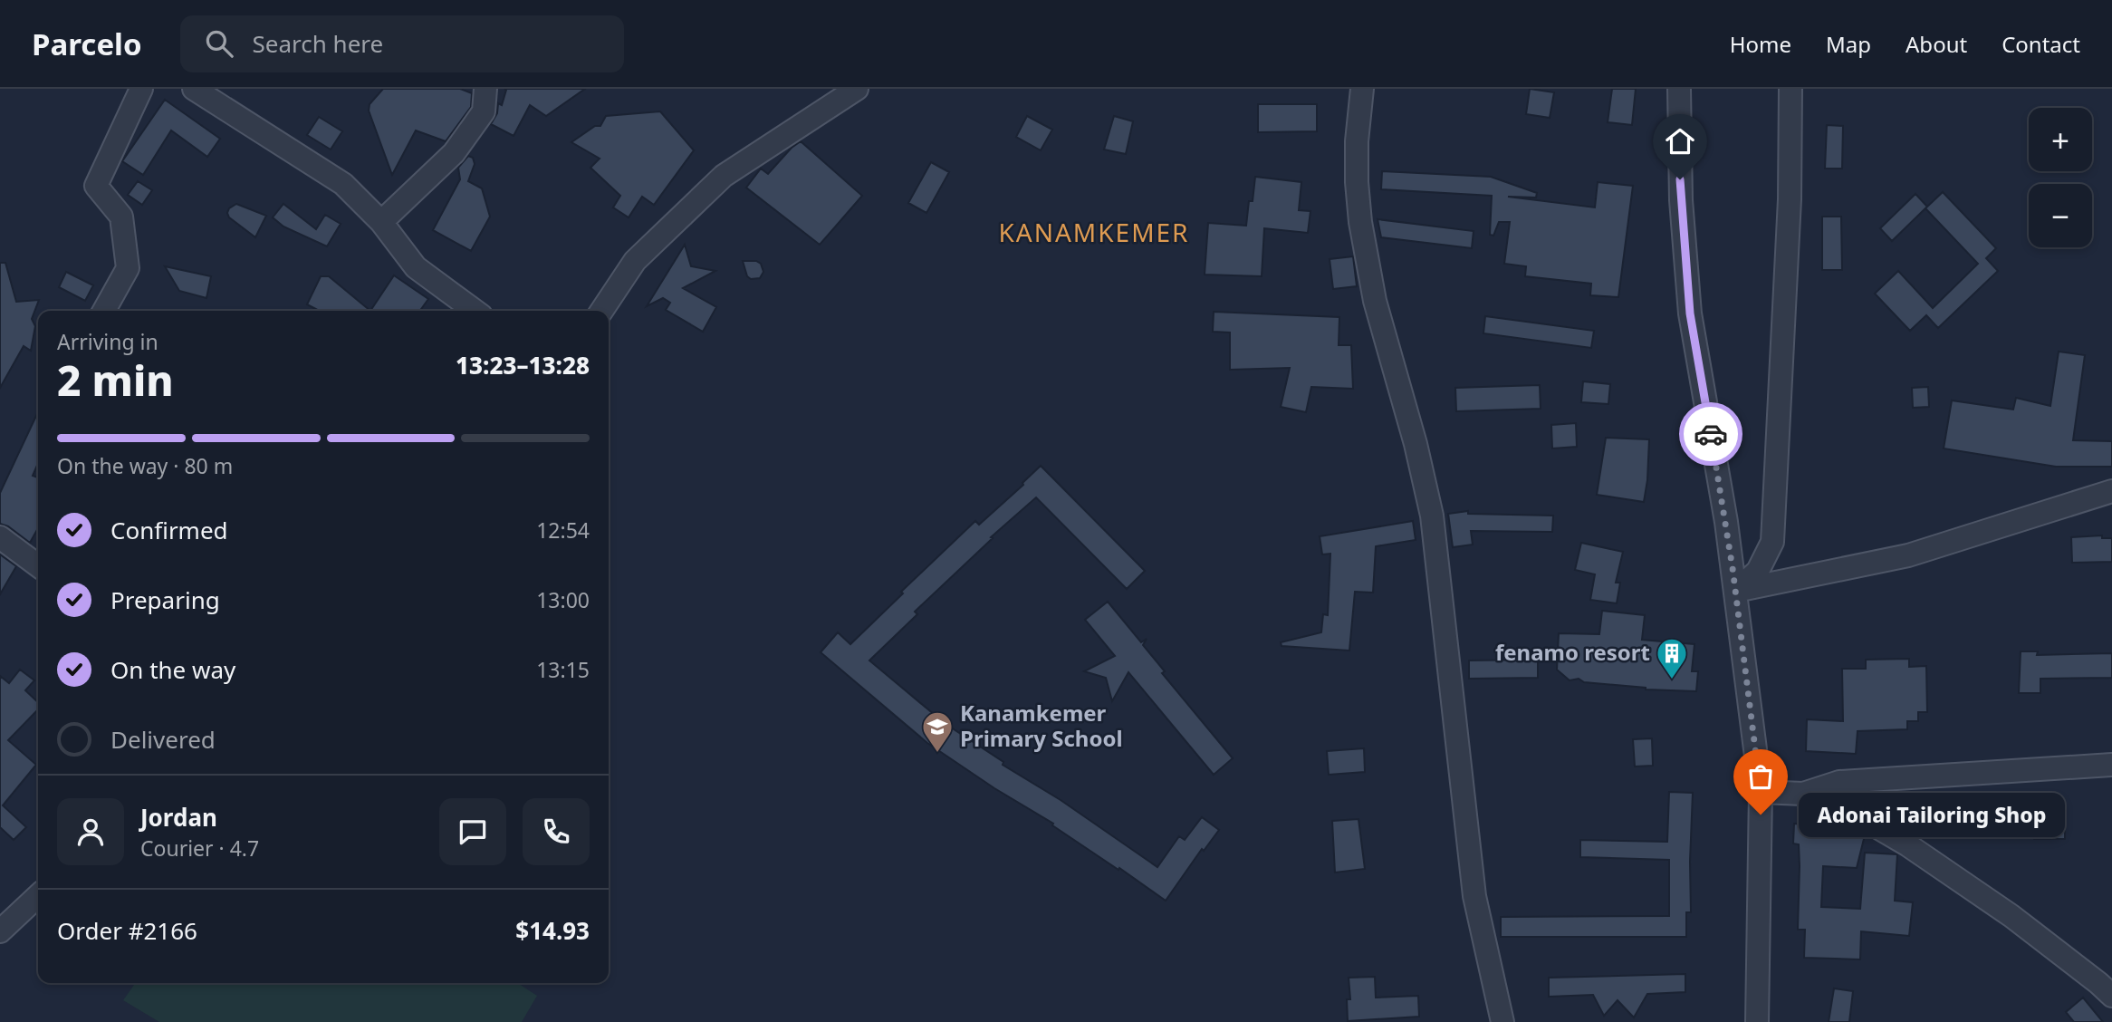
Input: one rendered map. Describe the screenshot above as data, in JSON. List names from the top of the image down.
{
  "districts": ["KANAMKEMER"],
  "places": {
    "building": ["fenamo resort"],
    "school or university": ["Kanamkemer Primary School"],
    "other": ["Adonai Tailoring Shop"]
  },
  "page": {
    "header": "Parcelo",
    "search": "Search here",
    "nav": [
      "Home",
      "Map",
      "About",
      "Contact"
    ],
    "map_buttons": ["+", "−"],
    "heading": ["2 min", "Arriving in", "13:23–13:28"],
    "panel": [
      "Jordan",
      "Courier · 4.7",
      "Order #2166",
      "$14.93"
    ],
    "bar": "On the way · 80 m",
    "list": [
      ["Confirmed", "12:54"],
      ["Preparing", "13:00"],
      ["On the way", "13:15"],
      "Delivered"
    ],
    "bubble": "Adonai Tailoring Shop"
  }
}
